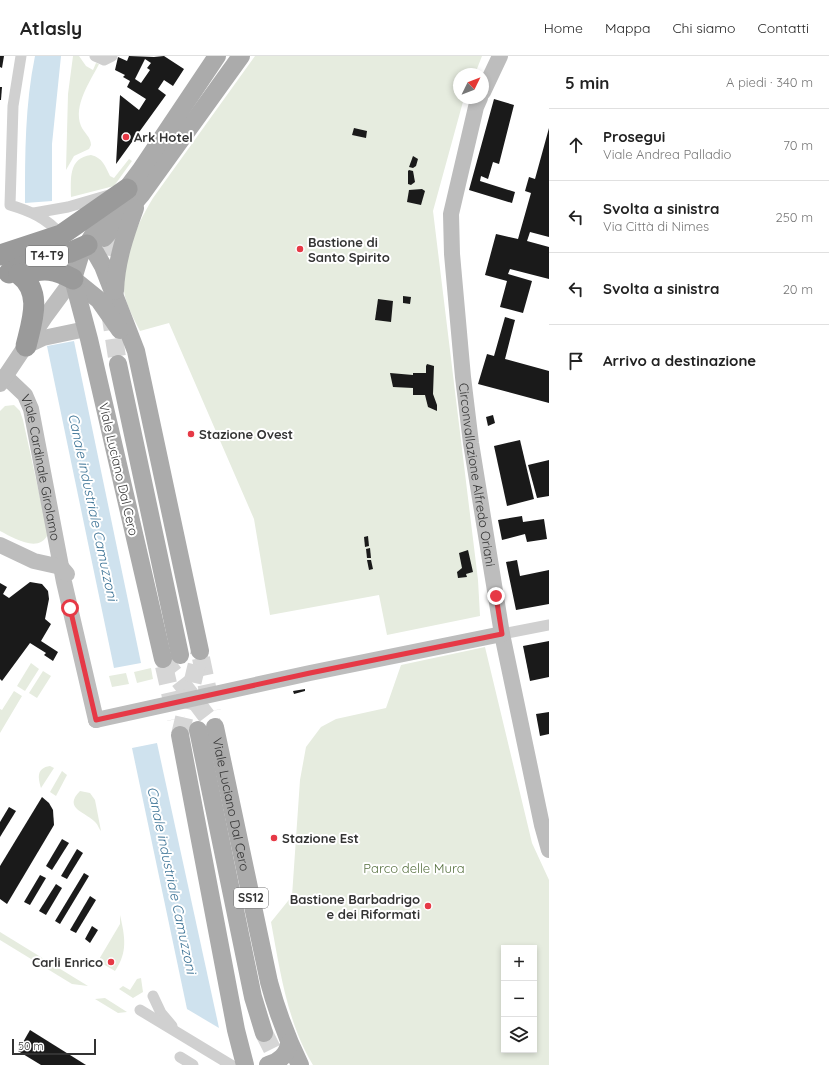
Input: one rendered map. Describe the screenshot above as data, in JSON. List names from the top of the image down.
{
  "streets": {
    "highway": ["T4-T9"],
    "main road": ["Viale Luciano Dal Cero", "SS12"],
    "street": ["Viale Cardinale Girolamo", "Circonvallazione Alfredo Oriani"]
  },
  "crossings": [
    ["T4-T9", "Viale Luciano Dal Cero"]
  ],
  "water": ["Canale industriale Camuzzoni"],
  "parks": ["Parco delle Mura"],
  "places": [
    "Ark Hotel",
    "Bastione di Santo Spirito",
    "Stazione Ovest",
    "Stazione Est",
    "Bastione Barbadrigo e dei Riformati",
    "Carli Enrico"
  ],
  "scale_bar": "50 m",
  "north": "top right",
  "page": {
    "header": "Atlasly",
    "nav": [
      "Home",
      "Mappa",
      "Chi siamo",
      "Contatti"
    ],
    "heading": ["5 min", "A piedi · 340 m"],
    "list": [
      ["Prosegui", "Viale Andrea Palladio", "70 m"],
      ["Svolta a sinistra", "Via Città di Nimes", "250 m"],
      ["Svolta a sinistra", "20 m"],
      "Arrivo a destinazione"
    ],
    "map_buttons": ["+", "−"],
    "scale": "50 m"
  }
}
